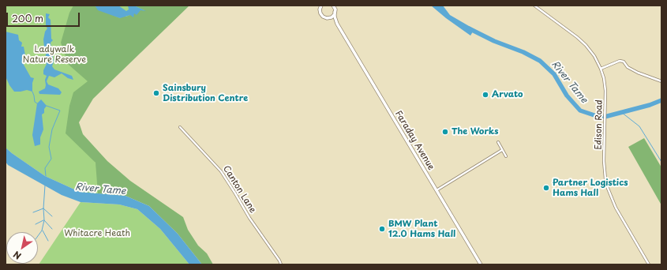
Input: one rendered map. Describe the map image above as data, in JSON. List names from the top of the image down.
{
  "streets": {
    "street": ["Edison Road", "Faraday Avenue", "Canton Lane"]
  },
  "water": ["River Tame"],
  "parks": ["Ladywalk Nature Reserve", "Whitacre Heath"],
  "places": [
    "Sainsbury Distribution Centre",
    "Arvato",
    "The Works",
    "Partner Logistics Hams Hall",
    "BMW Plant 12.0 Hams Hall"
  ],
  "scale_bar": "200 m",
  "north": "bottom left"
}
